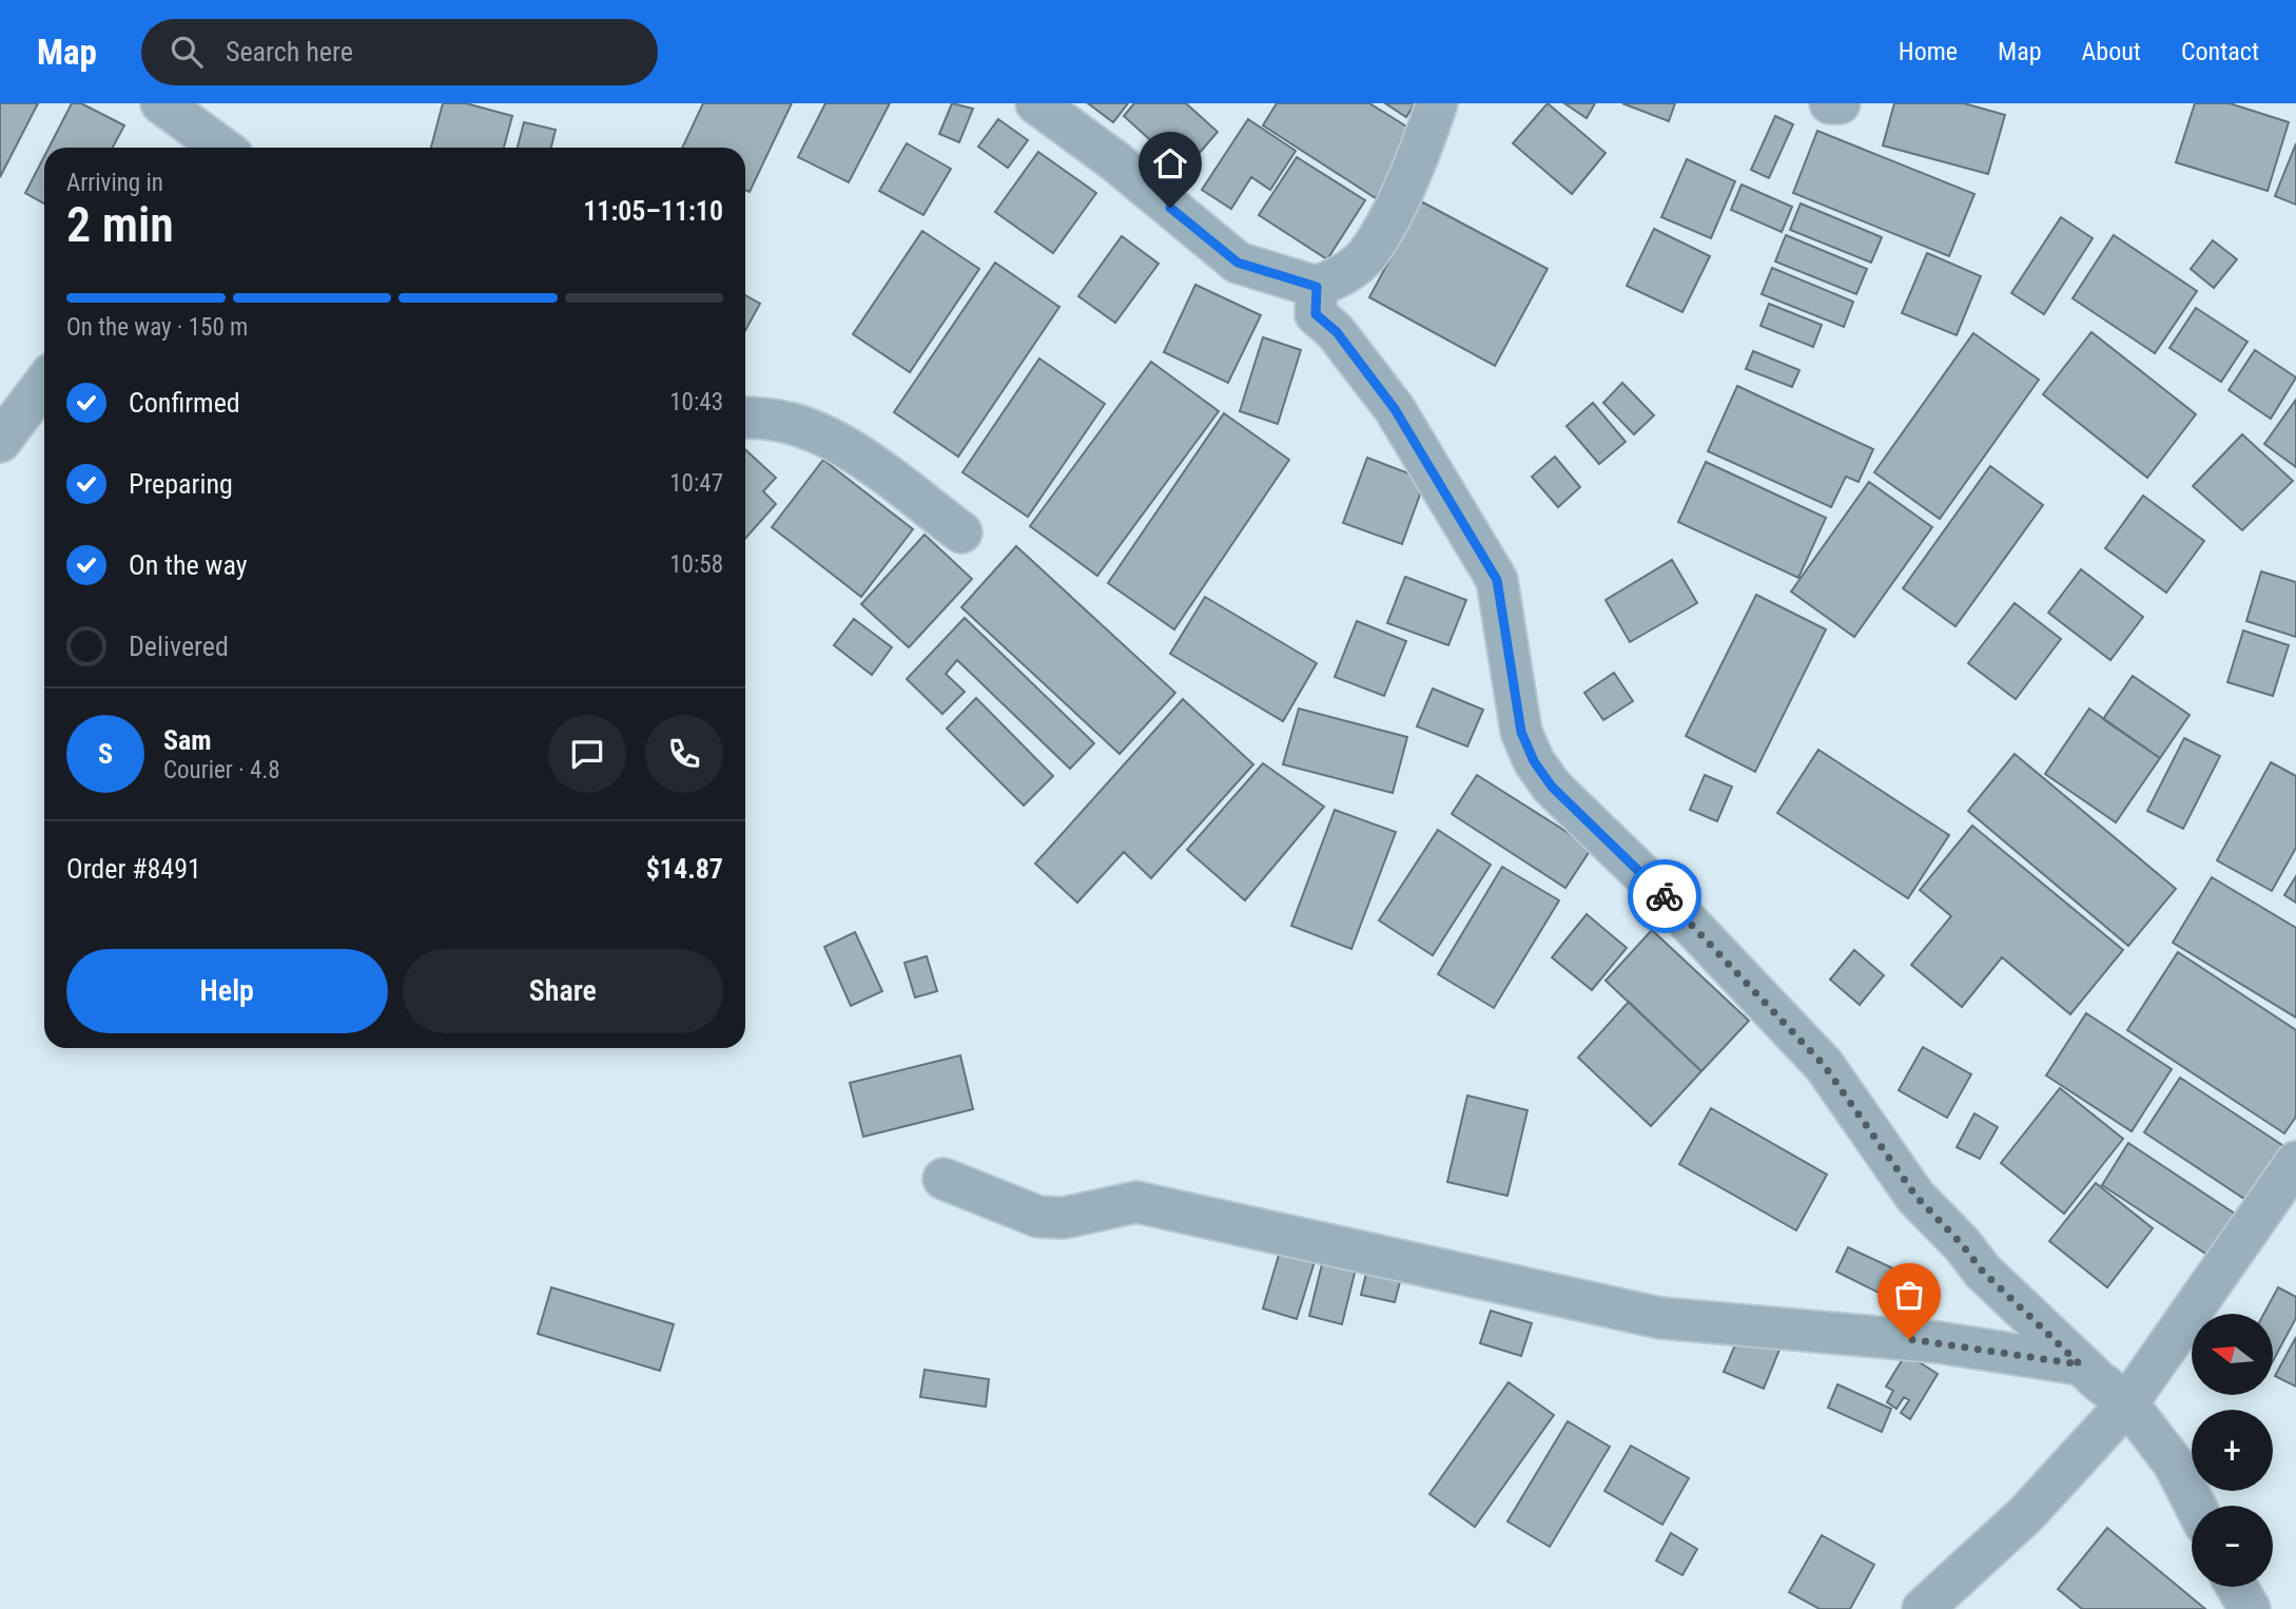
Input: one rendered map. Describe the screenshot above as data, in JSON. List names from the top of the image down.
{
  "north": "left",
  "page": {
    "header": "Map",
    "search": "Search here",
    "nav": [
      "Home",
      "Map",
      "About",
      "Contact"
    ],
    "heading": ["2 min", "Arriving in", "11:05–11:10"],
    "panel": [
      "Sam",
      "Courier · 4.8",
      "Order #8491",
      "$14.87"
    ],
    "bar": "On the way · 150 m",
    "list": [
      ["Confirmed", "10:43"],
      ["Preparing", "10:47"],
      ["On the way", "10:58"],
      "Delivered"
    ],
    "round": "S",
    "buttons": ["Help", "Share"],
    "map_buttons": ["+", "−"]
  }
}
